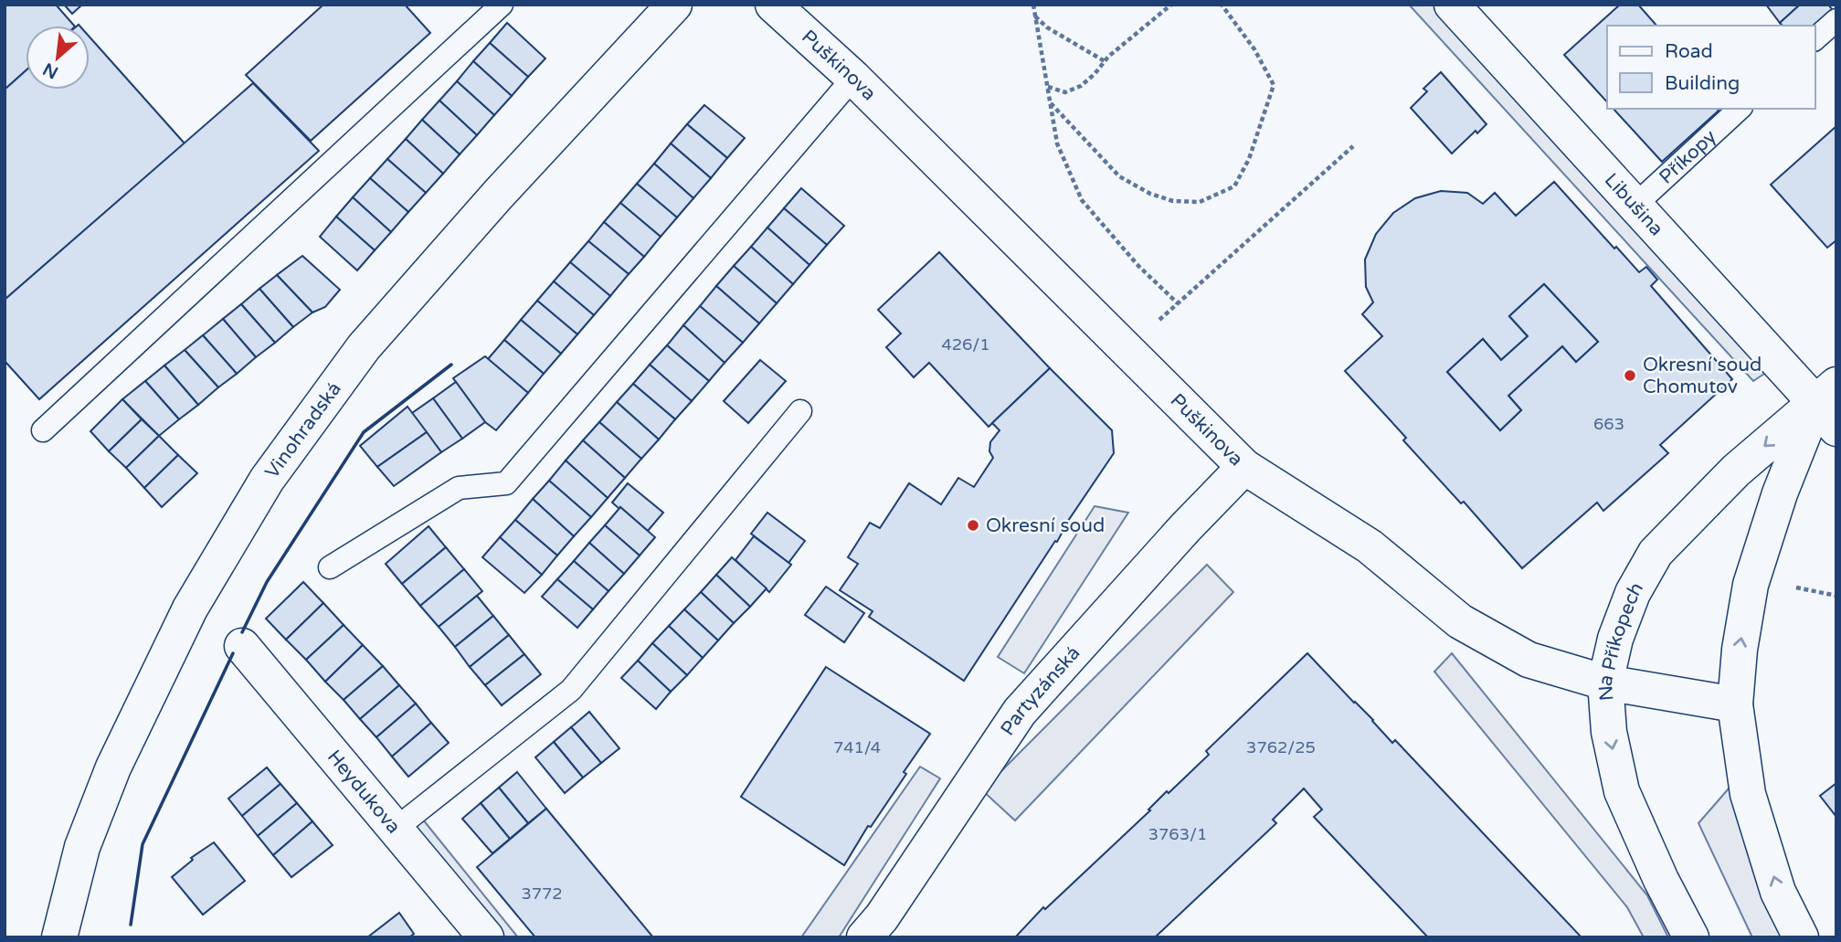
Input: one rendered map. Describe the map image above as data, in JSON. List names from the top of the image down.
{
  "streets": {
    "street": [
      "Puškinova",
      "Libušina",
      "Vinohradská",
      "Na Příkopech",
      "Partyzánská",
      "Heydukova"
    ],
    "lane": ["Příkopy"]
  },
  "crossings": [
    ["Puškinova", "Na Příkopech"],
    ["Puškinova", "Partyzánská"],
    ["Příkopy", "Libušina"],
    ["Libušina", "Na Příkopech"]
  ],
  "places": ["Okresní soud Chomutov", "Okresní soud"],
  "house_numbers": [
    "426/1",
    "663",
    "741/4",
    "3762/25",
    "3763/1",
    "3772"
  ],
  "legend": ["Road", "Building"],
  "north": "bottom left"
}
